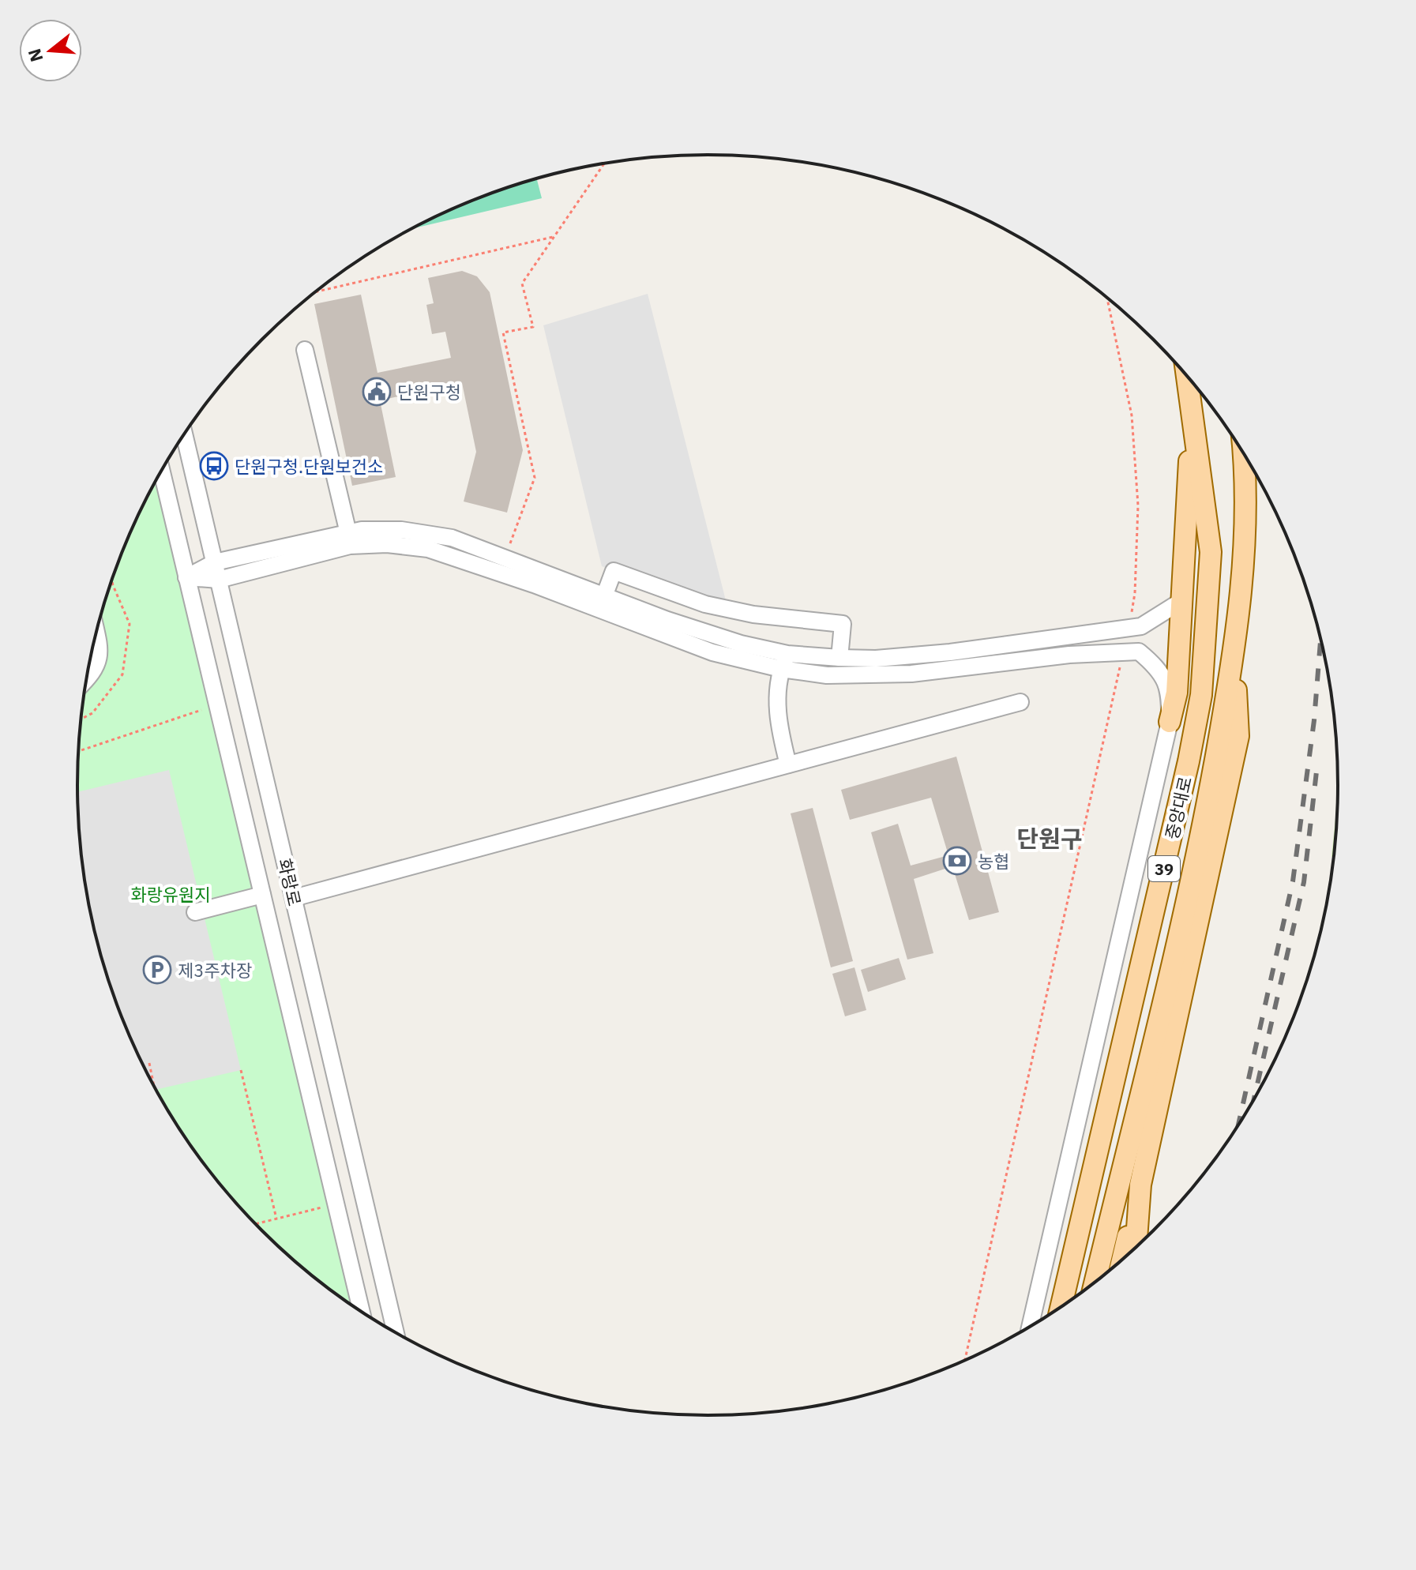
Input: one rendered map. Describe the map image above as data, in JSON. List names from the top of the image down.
{
  "streets": {
    "main road": ["중앙대로", "39"],
    "street": ["화랑로"]
  },
  "districts": ["단원구"],
  "parks": ["화랑유원지"],
  "places": {
    "public building": ["단원구청"],
    "bus stop": ["단원구청.단원보건소"],
    "bank": ["농협"],
    "parking": ["제3주차장"]
  },
  "north": "left"
}
